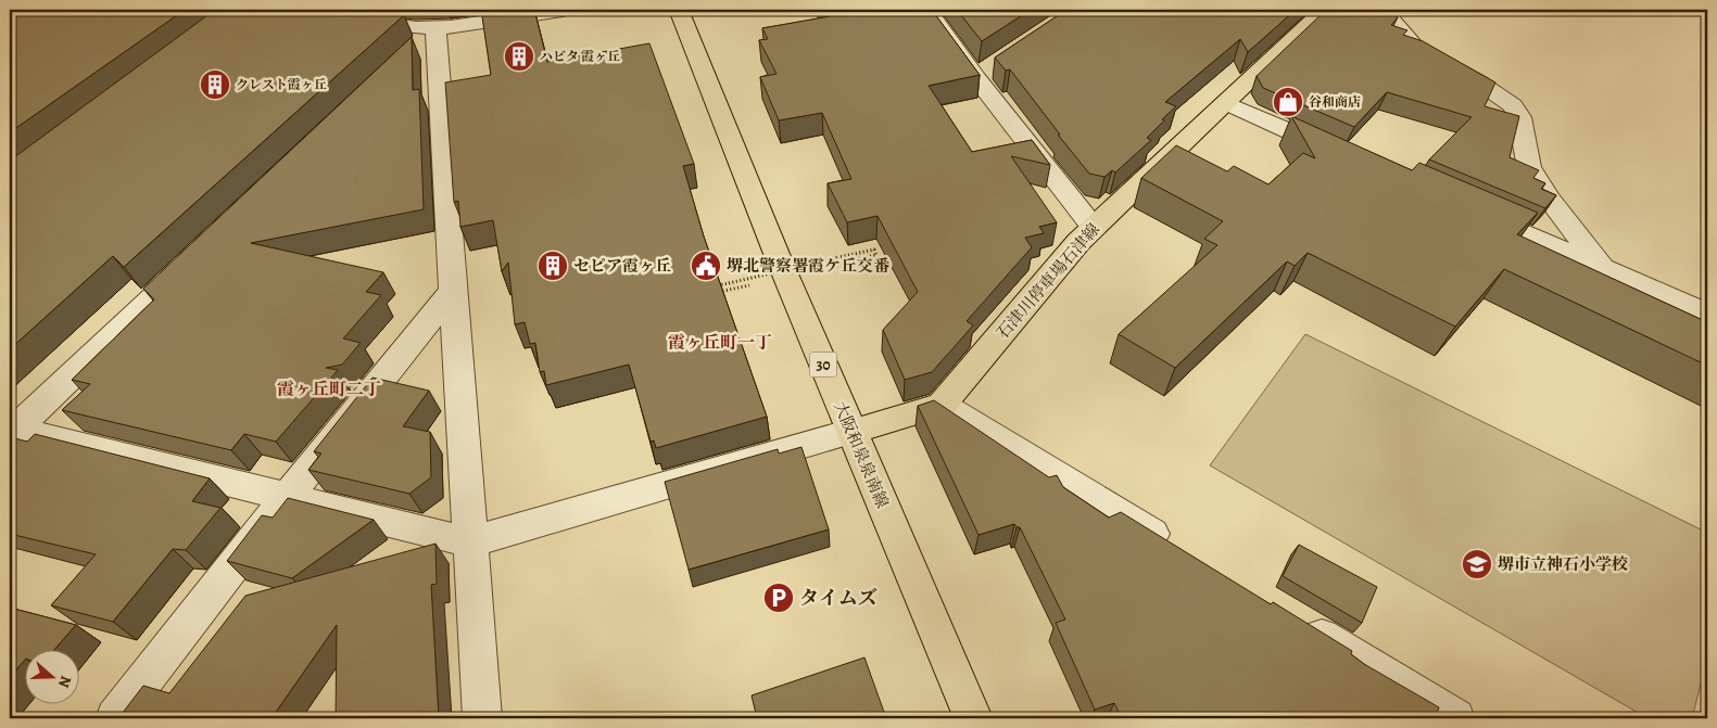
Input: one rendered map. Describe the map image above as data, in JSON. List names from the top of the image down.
{
  "streets": {
    "main road": ["石津川停車場石津線", "30", "大阪和泉泉南線"]
  },
  "districts": ["霞ヶ丘町一丁", "霞ヶ丘町二丁"],
  "places": {
    "building": ["ハビタ 霞ヶ丘", "クレスト霞ヶ丘", "セピア霞ヶ丘"],
    "shop": ["谷和商店"],
    "public building": ["堺北警察署霞ケ丘交番"],
    "school or university": ["堺市立神石小学校"],
    "parking": ["タイムズ"]
  },
  "north": "right"
}
